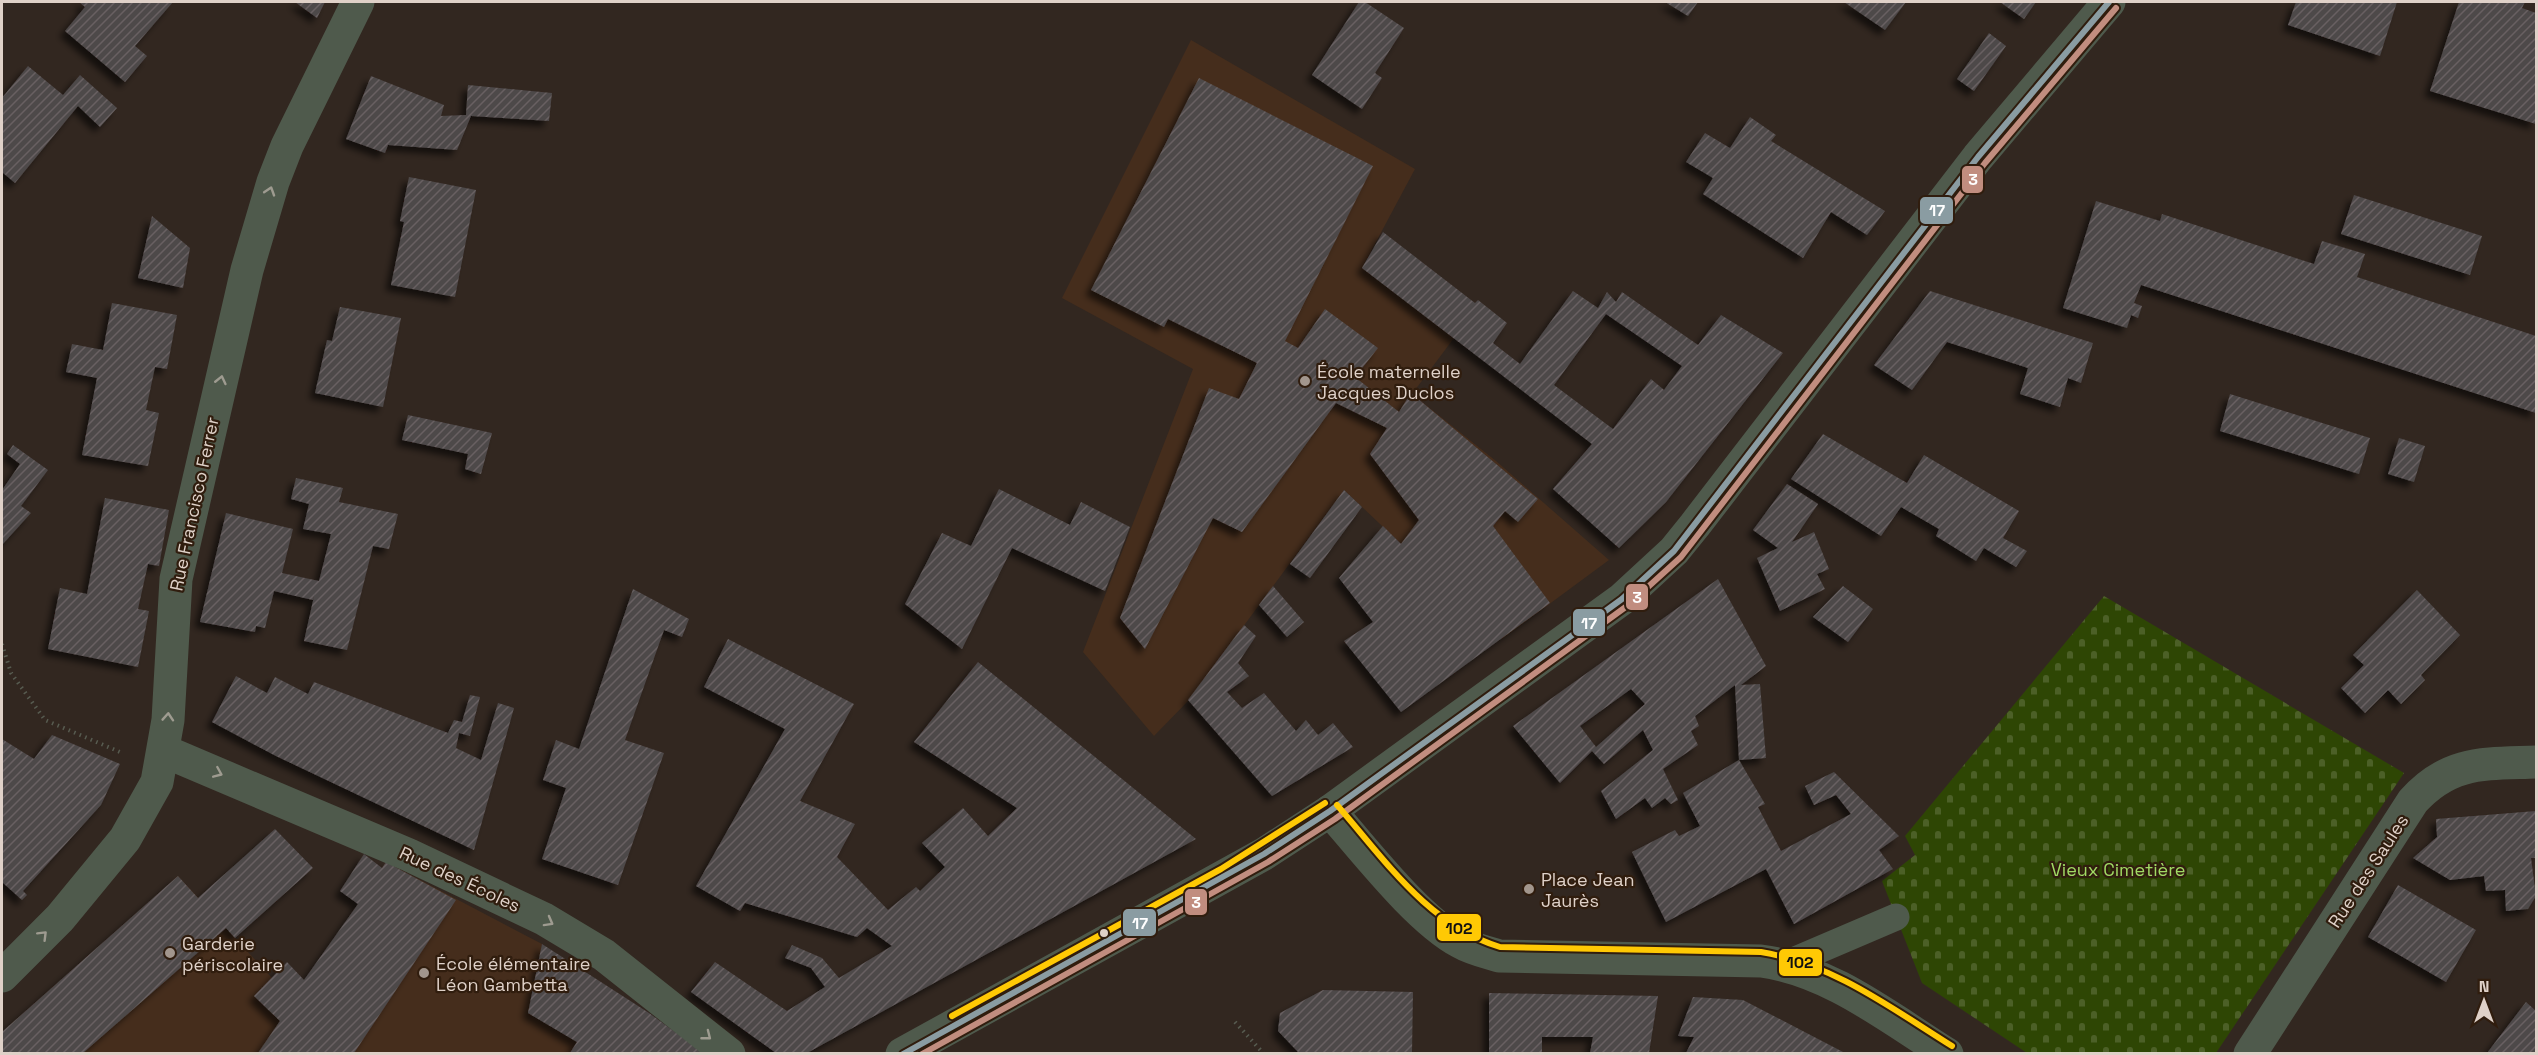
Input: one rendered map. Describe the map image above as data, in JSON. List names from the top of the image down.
{
  "streets": {
    "street": ["Rue Francisco Ferrer", "Rue des Saules", "Rue des Écoles"]
  },
  "crossings": [
    ["Rue Francisco Ferrer", "Rue des Écoles"]
  ],
  "one_way": ["Rue Francisco Ferrer", "Rue des Écoles"],
  "parks": ["Vieux Cimetière"],
  "places": [
    "École maternelle Jacques Duclos",
    "Place Jean Jaurès",
    "Garderie périscolaire",
    "École élémentaire Léon Gambetta"
  ],
  "lines": ["transit line 17", "transit line 3", "transit line 102"],
  "north": "top"
}
